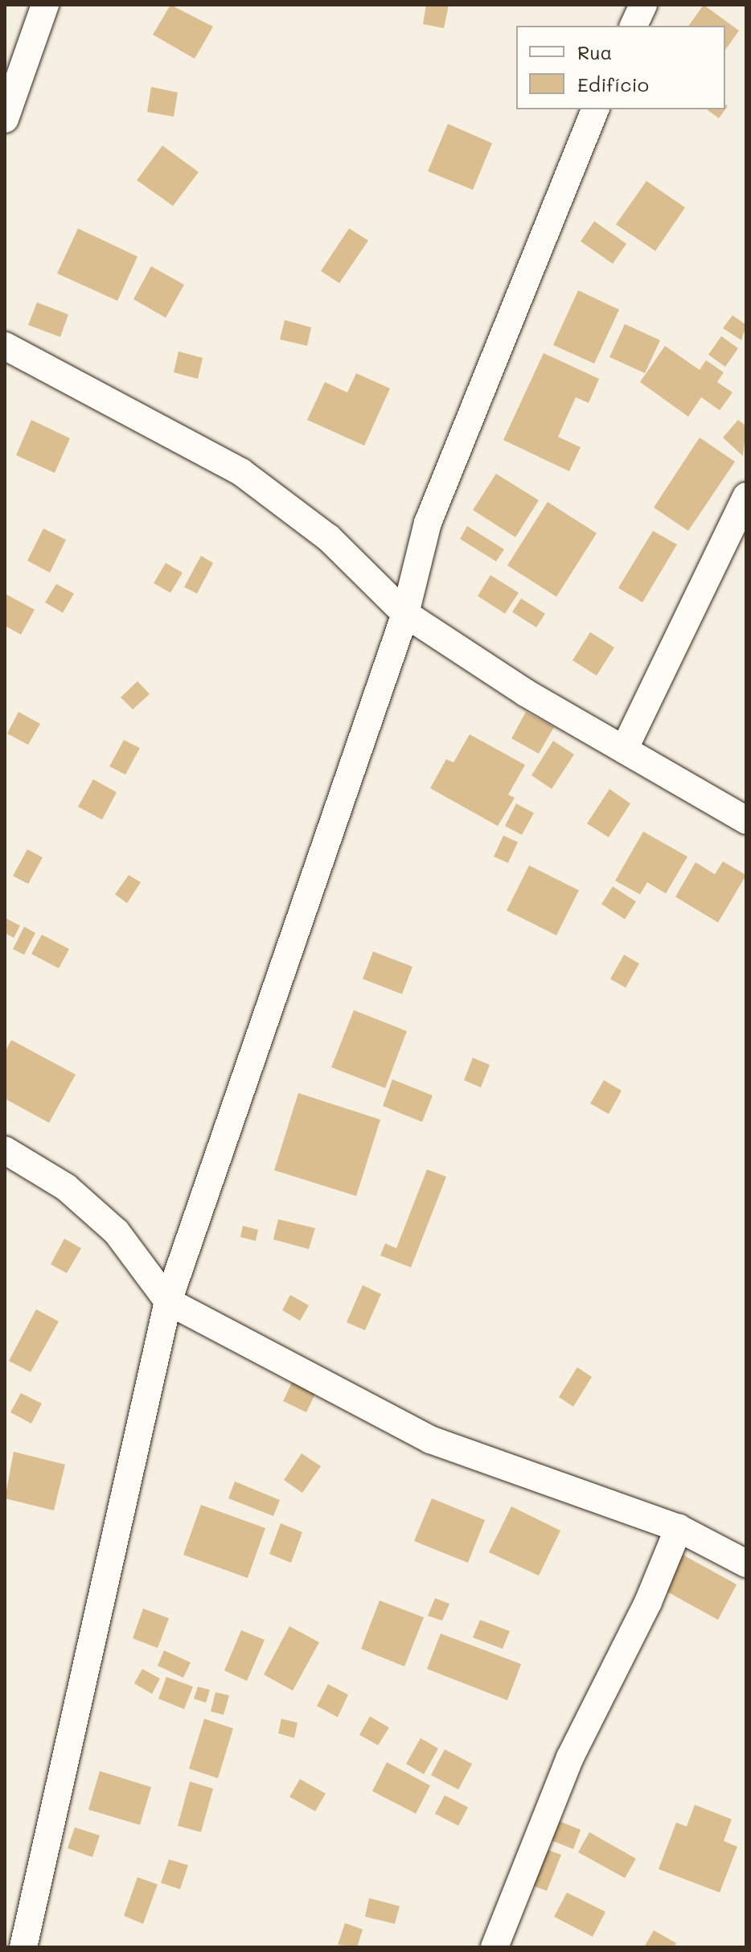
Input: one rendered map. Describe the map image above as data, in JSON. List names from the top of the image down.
{
  "legend": ["Rua", "Edifício"]
}
